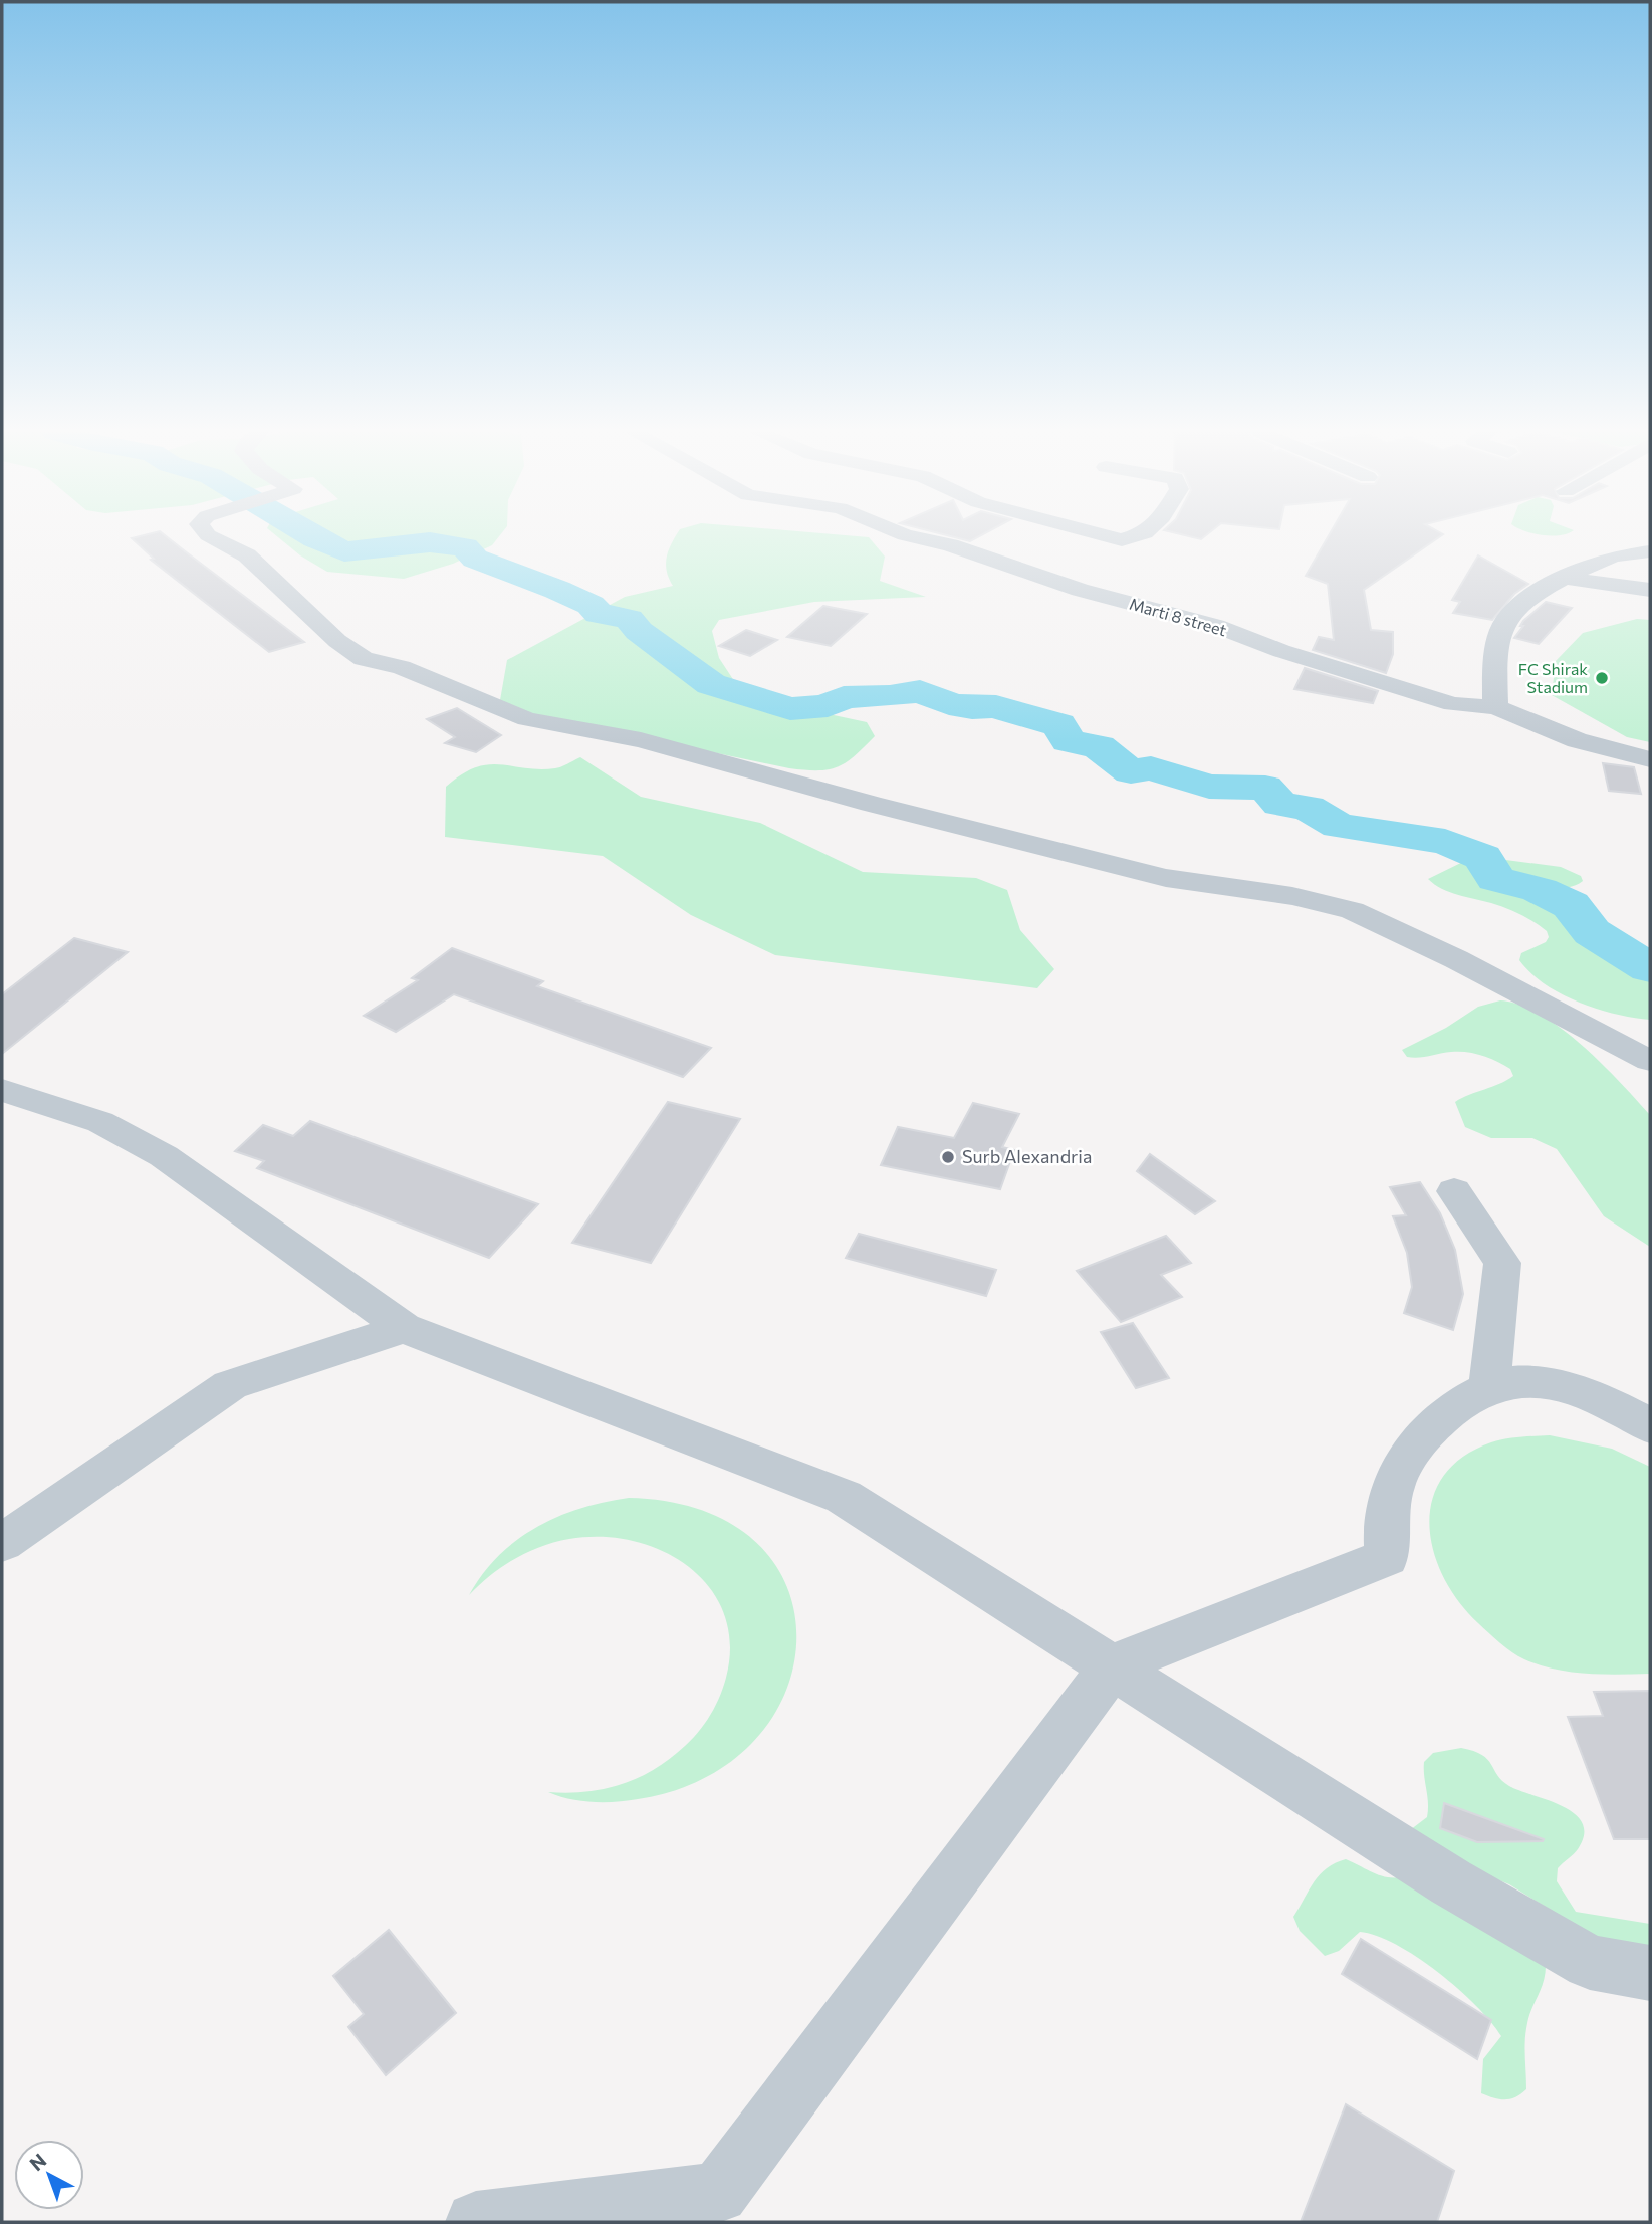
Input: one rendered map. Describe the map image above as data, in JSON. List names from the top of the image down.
{
  "streets": {
    "street": ["Marti 8 street"]
  },
  "places": ["FC Shirak Stadium", "Surb Alexandria"],
  "north": "top left"
}
